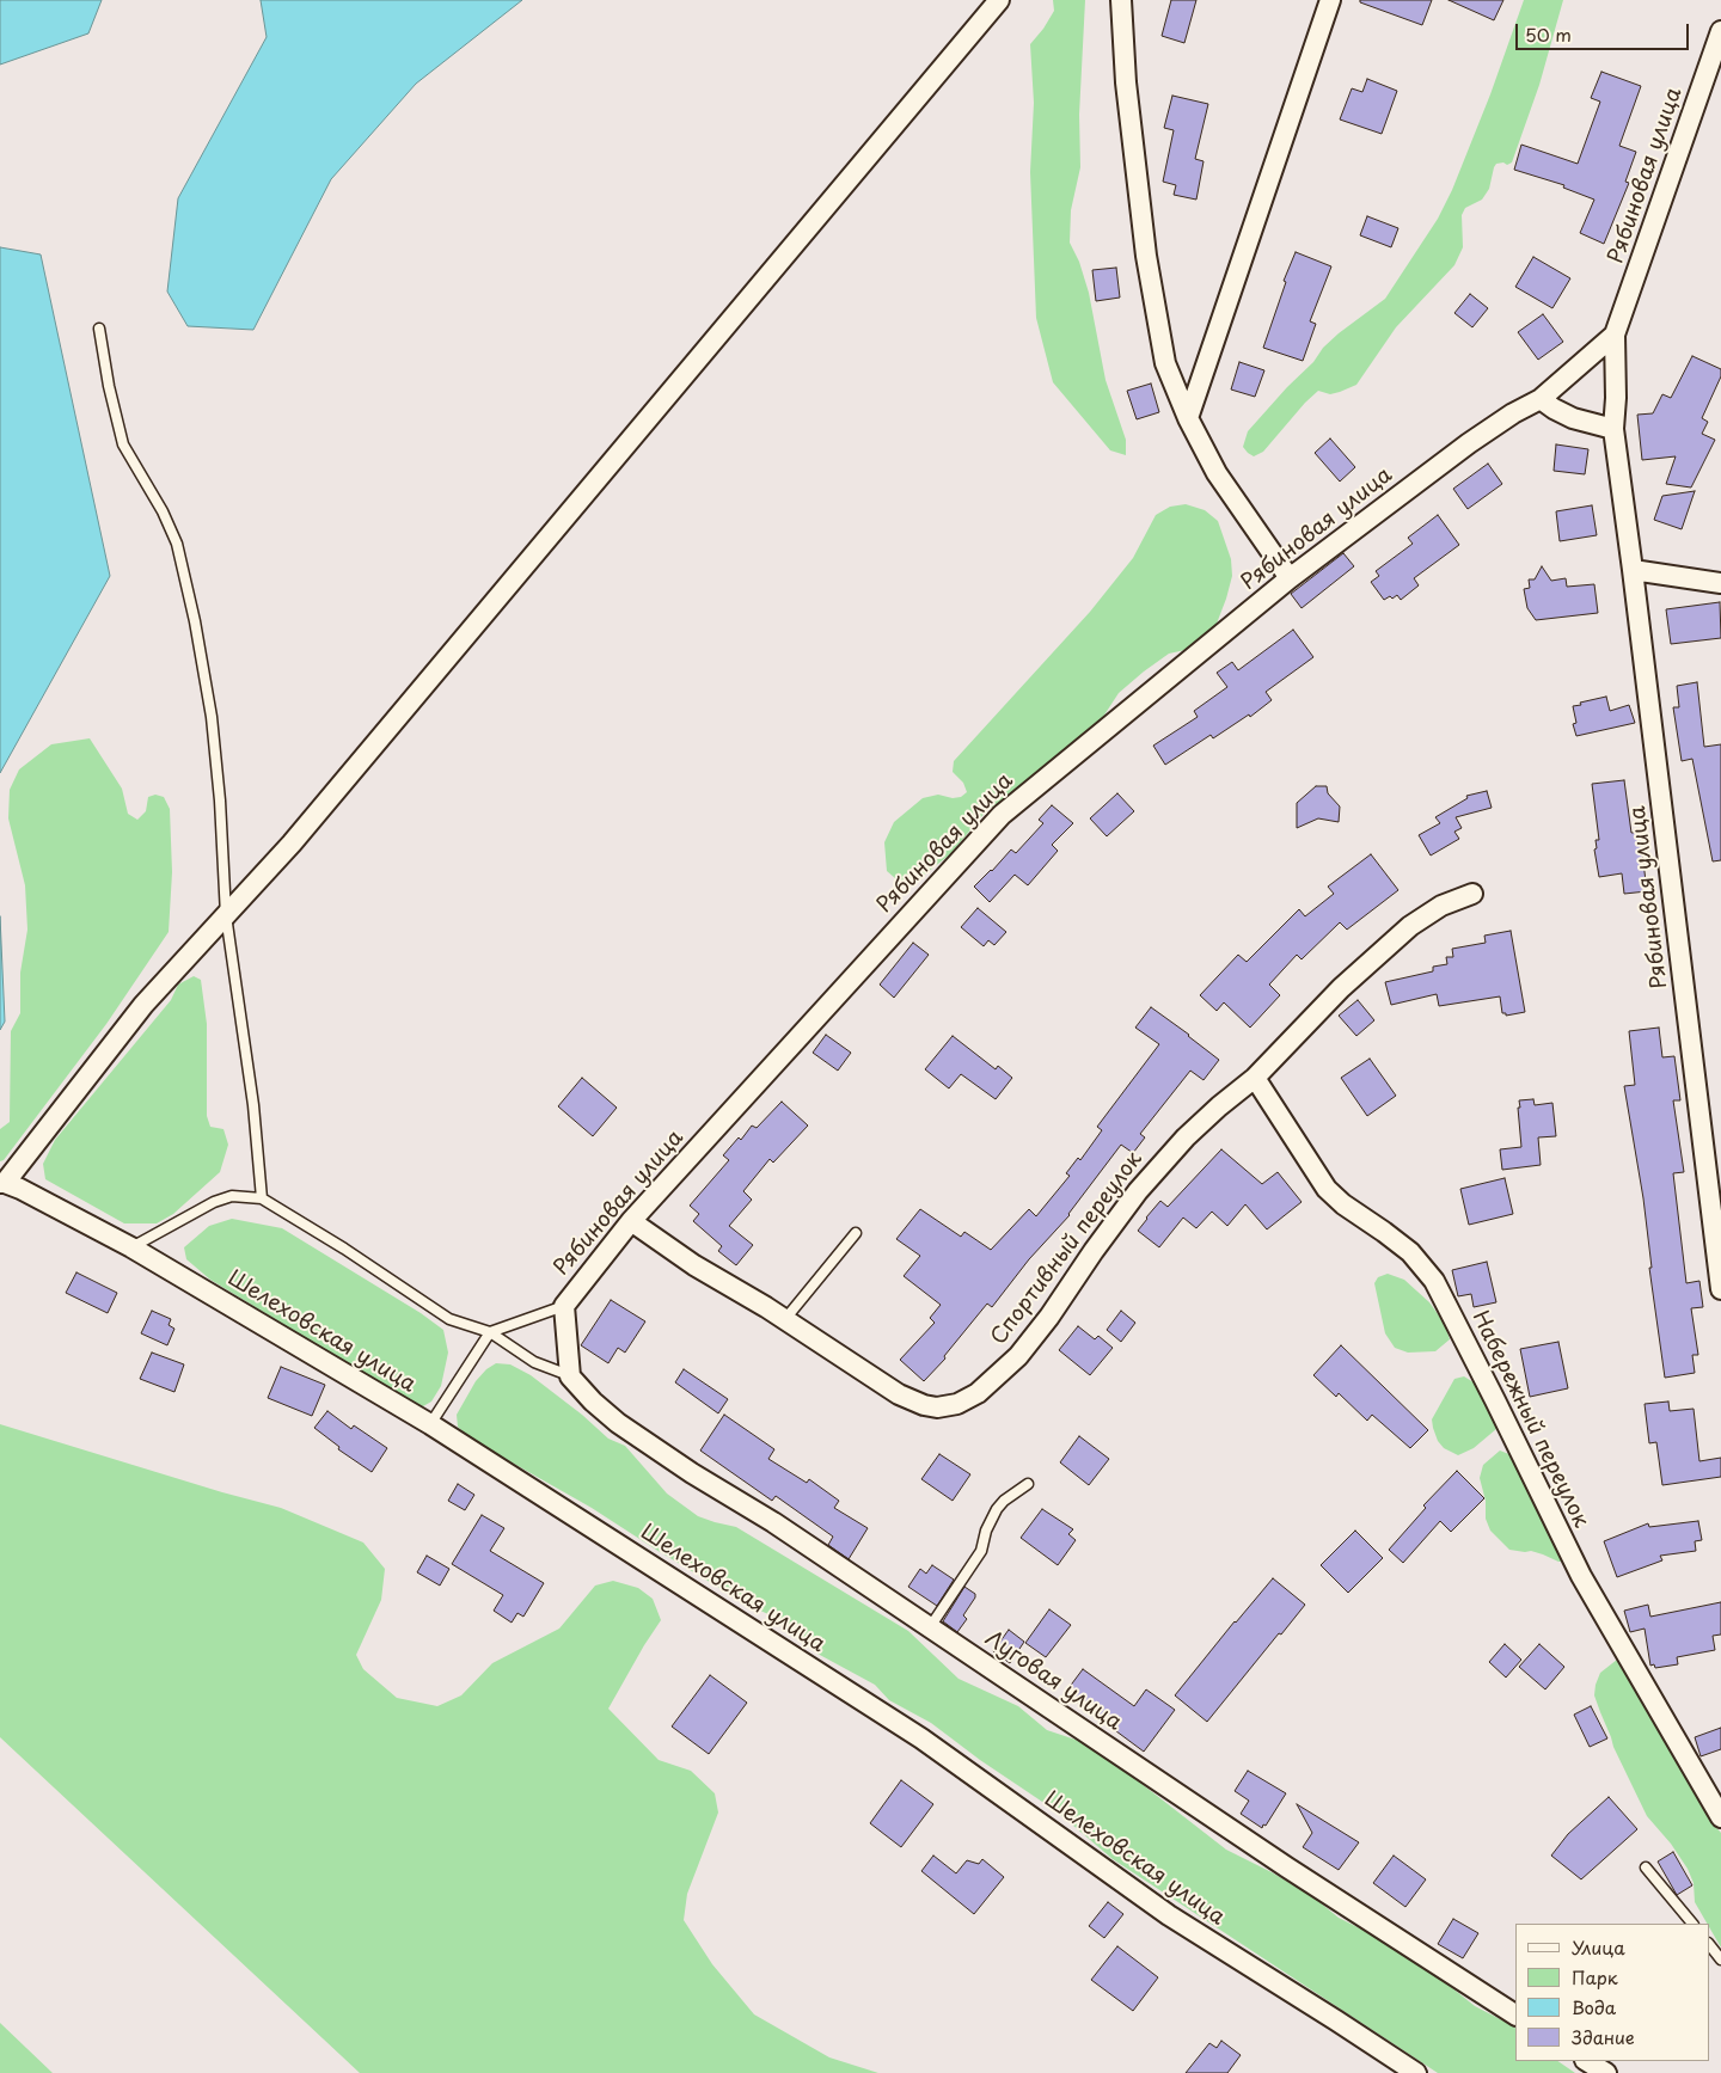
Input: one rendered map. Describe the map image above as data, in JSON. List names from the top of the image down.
{
  "streets": {
    "street": [
      "Рябиновая улица",
      "Спортивный переулок",
      "Шелеховская улица",
      "Набережный переулок",
      "Луговая улица"
    ]
  },
  "crossings": [
    ["Рябиновая улица", "Спортивный переулок"],
    ["Рябиновая улица", "Луговая улица"],
    ["Спортивный переулок", "Набережный переулок"]
  ],
  "legend": [
    "Улица",
    "Парк",
    "Вода",
    "Здание"
  ],
  "scale_bar": "50 m"
}
